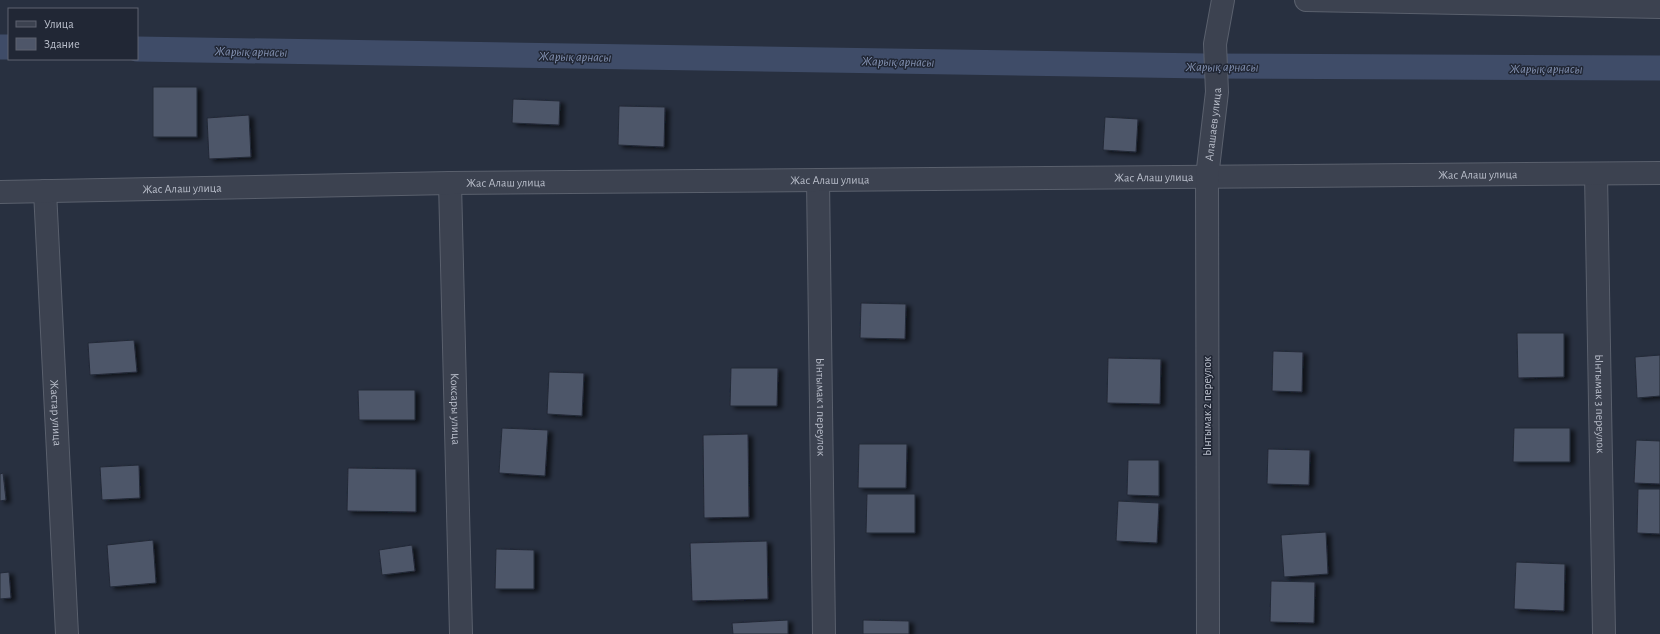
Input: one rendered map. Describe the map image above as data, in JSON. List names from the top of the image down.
{
  "streets": {
    "street": [
      "Алашаев улица",
      "Жас Алаш улица",
      "Ынтымак 3 переулок",
      "Ынтымак 2 переулок",
      "Ынтымак 1 переулок",
      "Коксары улица",
      "Жастар улица"
    ]
  },
  "crossings": [
    ["Алашаев улица", "Жас Алаш улица"],
    ["Алашаев улица", "Ынтымак 2 переулок"],
    ["Жас Алаш улица", "Ынтымак 3 переулок"],
    ["Жас Алаш улица", "Ынтымак 2 переулок"],
    ["Жас Алаш улица", "Ынтымак 1 переулок"],
    ["Жас Алаш улица", "Коксары улица"],
    ["Жас Алаш улица", "Жастар улица"]
  ],
  "water": ["Жарық арнасы"],
  "legend": ["Улица", "Здание"]
}
